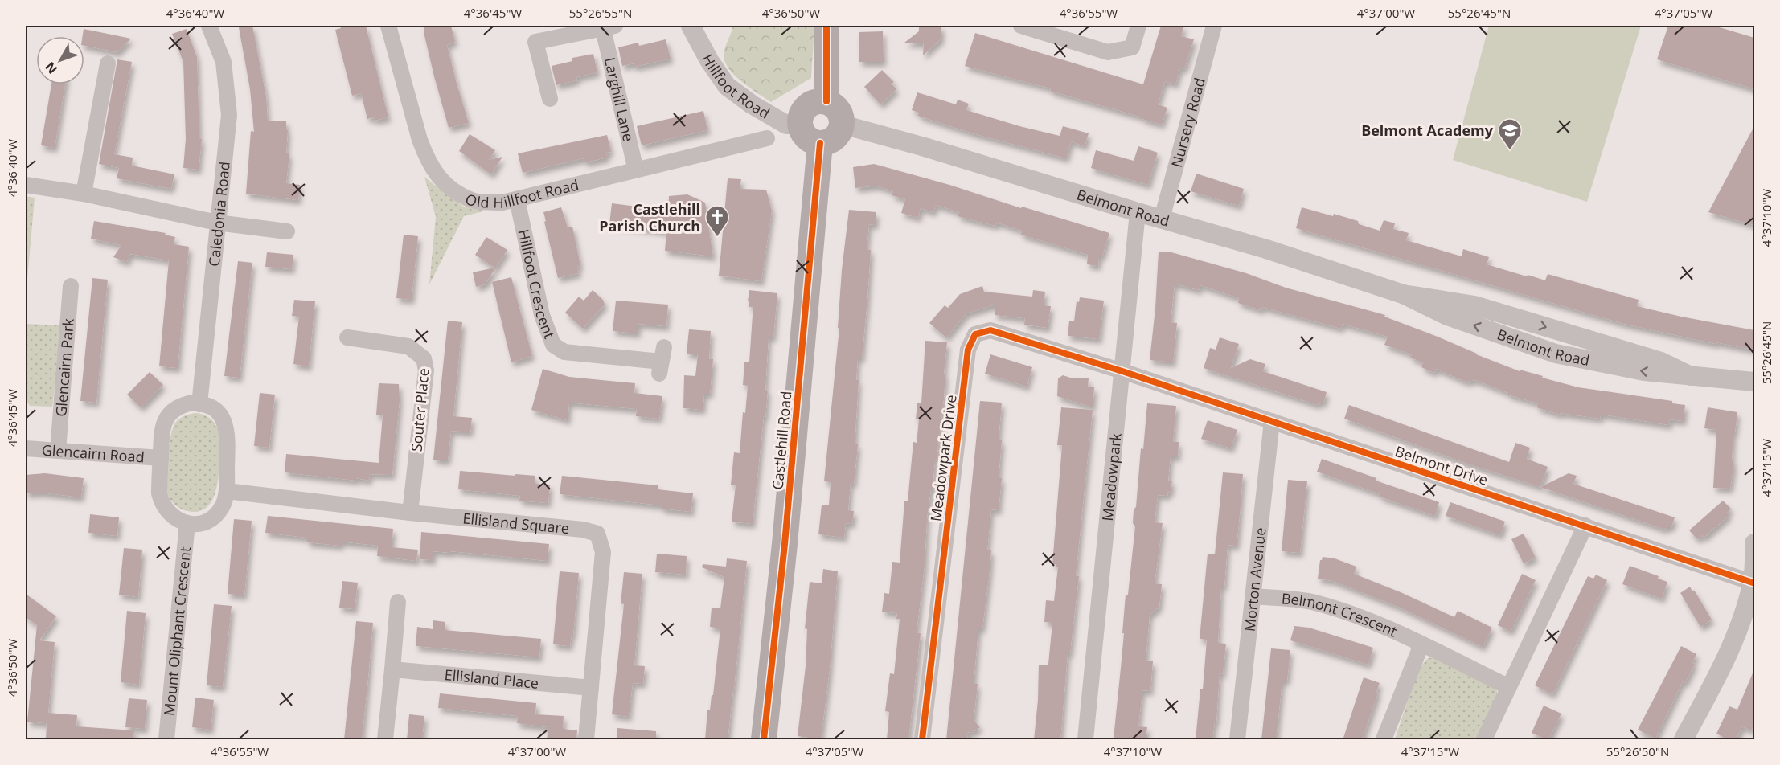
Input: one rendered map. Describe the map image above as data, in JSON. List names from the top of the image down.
{
  "streets": {
    "main road": ["Castlehill Road"],
    "street": [
      "Hillfoot Road",
      "Larghill Lane",
      "Nursery Road",
      "Old Hillfoot Road",
      "Belmont Road",
      "Caledonia Road",
      "Hillfoot Crescent",
      "Glencairn Park",
      "Souter Place",
      "Glencairn Road",
      "Meadowpark Drive",
      "Belmont Drive",
      "Meadowpark",
      "Ellisland Square",
      "Morton Avenue",
      "Belmont Crescent",
      "Mount Oliphant Crescent",
      "Ellisland Place"
    ]
  },
  "crossings": [
    ["Hillfoot Road", "Belmont Road"],
    ["Hillfoot Road", "Castlehill Road"],
    ["Larghill Lane", "Old Hillfoot Road"],
    ["Nursery Road", "Belmont Road"],
    ["Old Hillfoot Road", "Hillfoot Crescent"],
    ["Belmont Road", "Castlehill Road"],
    ["Belmont Road", "Meadowpark"],
    ["Caledonia Road", "Glencairn Road"],
    ["Caledonia Road", "Ellisland Square"],
    ["Caledonia Road", "Mount Oliphant Crescent"],
    ["Glencairn Park", "Glencairn Road"],
    ["Souter Place", "Ellisland Square"],
    ["Glencairn Road", "Ellisland Square"],
    ["Glencairn Road", "Mount Oliphant Crescent"],
    ["Meadowpark Drive", "Belmont Drive"],
    ["Meadowpark Drive", "Meadowpark"],
    ["Belmont Drive", "Meadowpark"],
    ["Belmont Drive", "Morton Avenue"],
    ["Ellisland Square", "Mount Oliphant Crescent"],
    ["Ellisland Square", "Ellisland Place"],
    ["Morton Avenue", "Belmont Crescent"]
  ],
  "places": {
    "school or university": ["Belmont Academy"],
    "church": ["Castlehill Parish Church"]
  },
  "north": "bottom left",
  "coordinates": [
    "4°36'40\"W",
    "4°36'45\"W",
    "55°26'55\"N",
    "4°36'50\"W",
    "4°36'55\"W",
    "4°37'00\"W",
    "55°26'45\"N",
    "4°37'05\"W",
    "4°37'10\"W",
    "4°37'15\"W",
    "55°26'50\"N"
  ]
}
